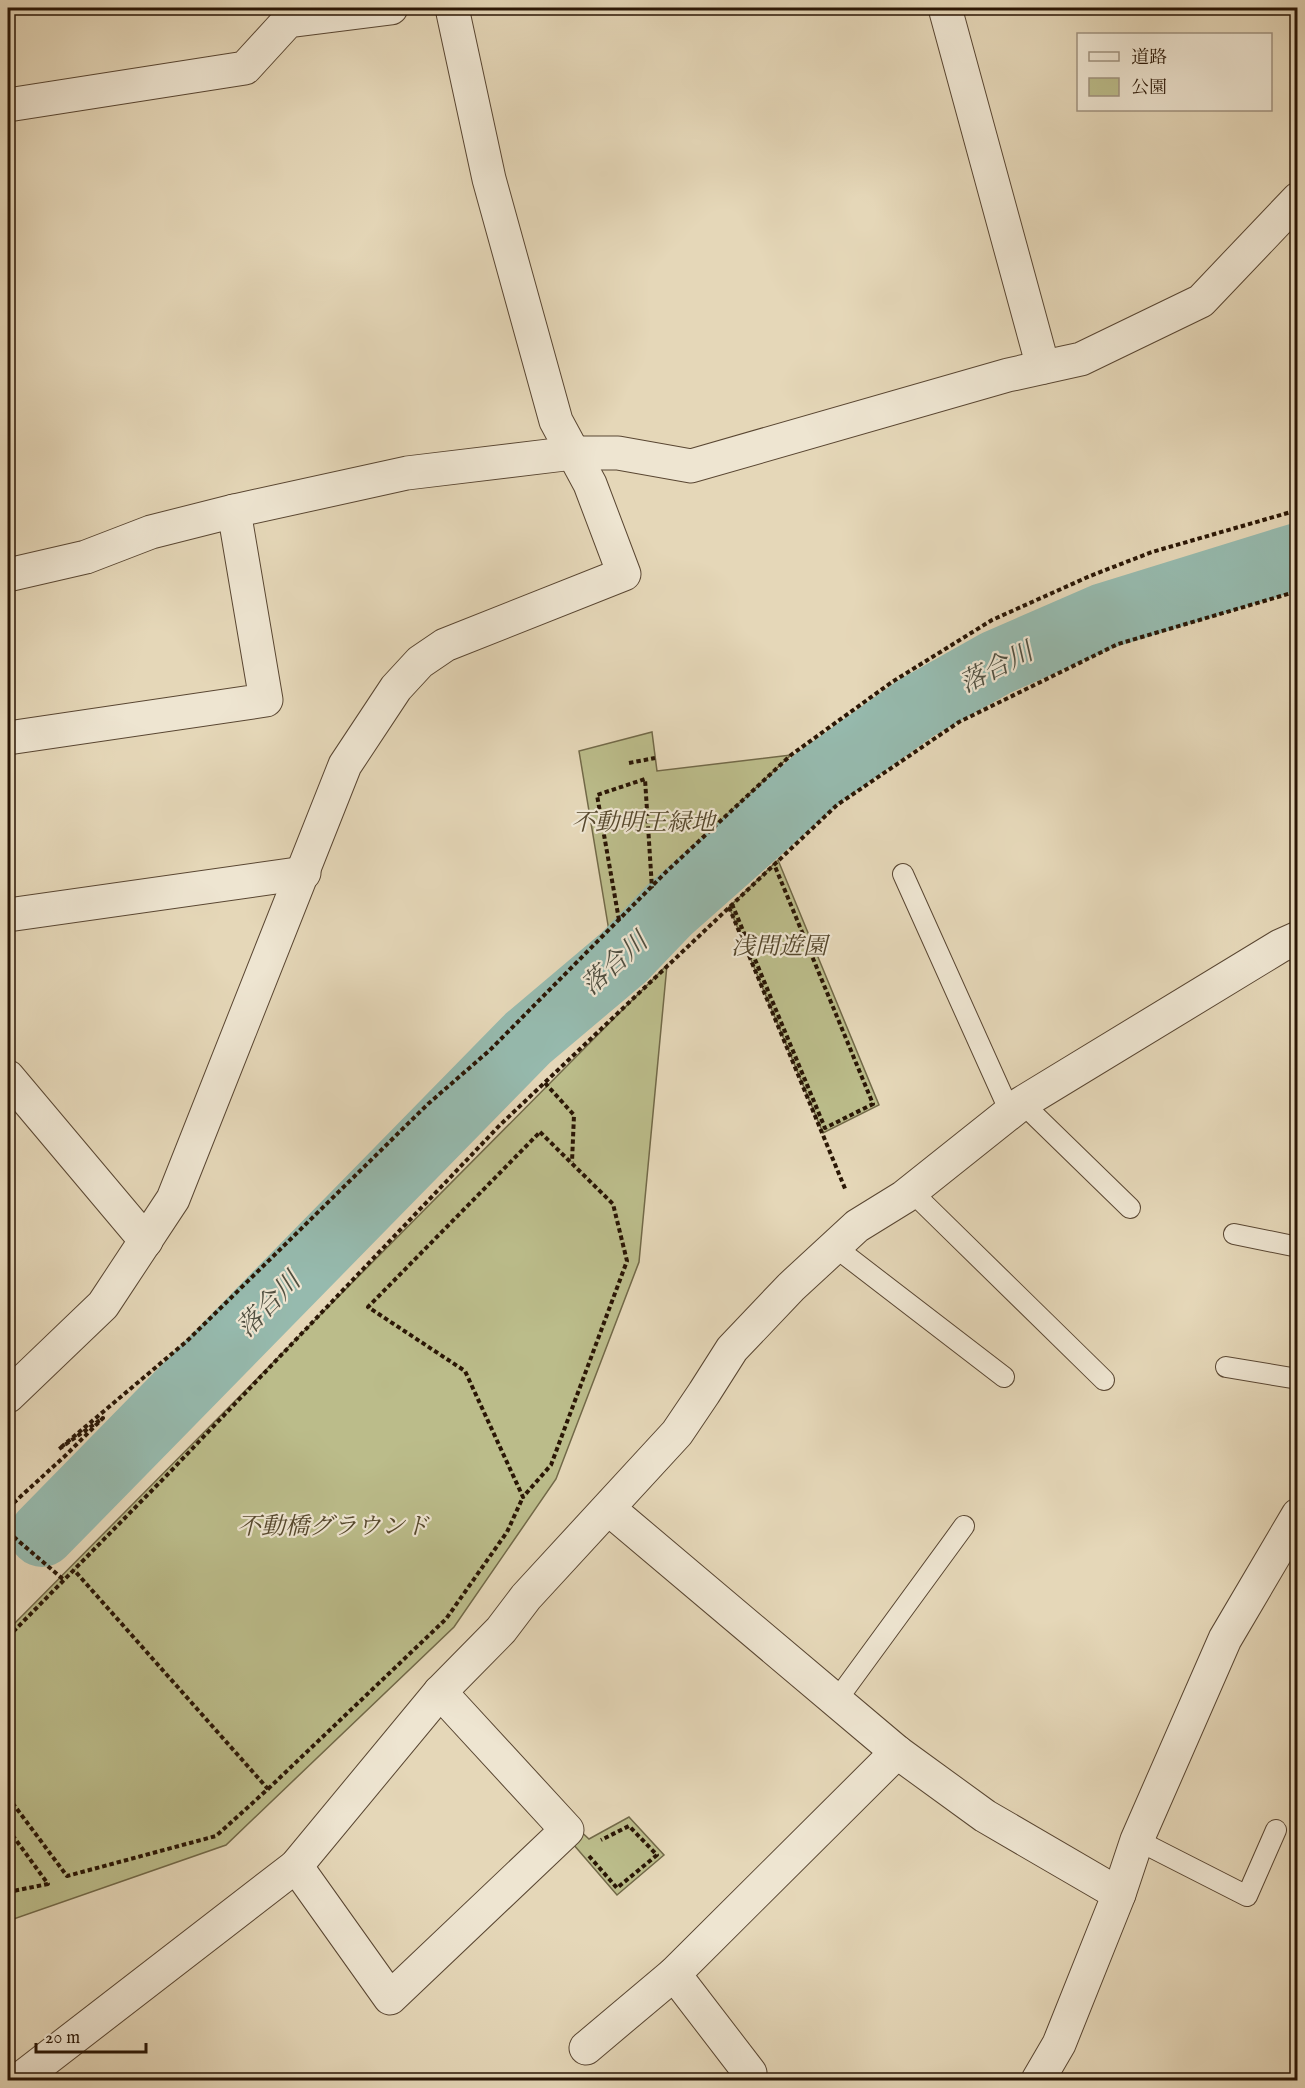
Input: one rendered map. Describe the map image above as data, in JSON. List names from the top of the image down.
{
  "water": ["落合川"],
  "parks": ["不動明王緑地", "浅間遊園", "不動橋グラウンド"],
  "legend": ["道路", "公園"],
  "scale_bar": "20 m"
}
